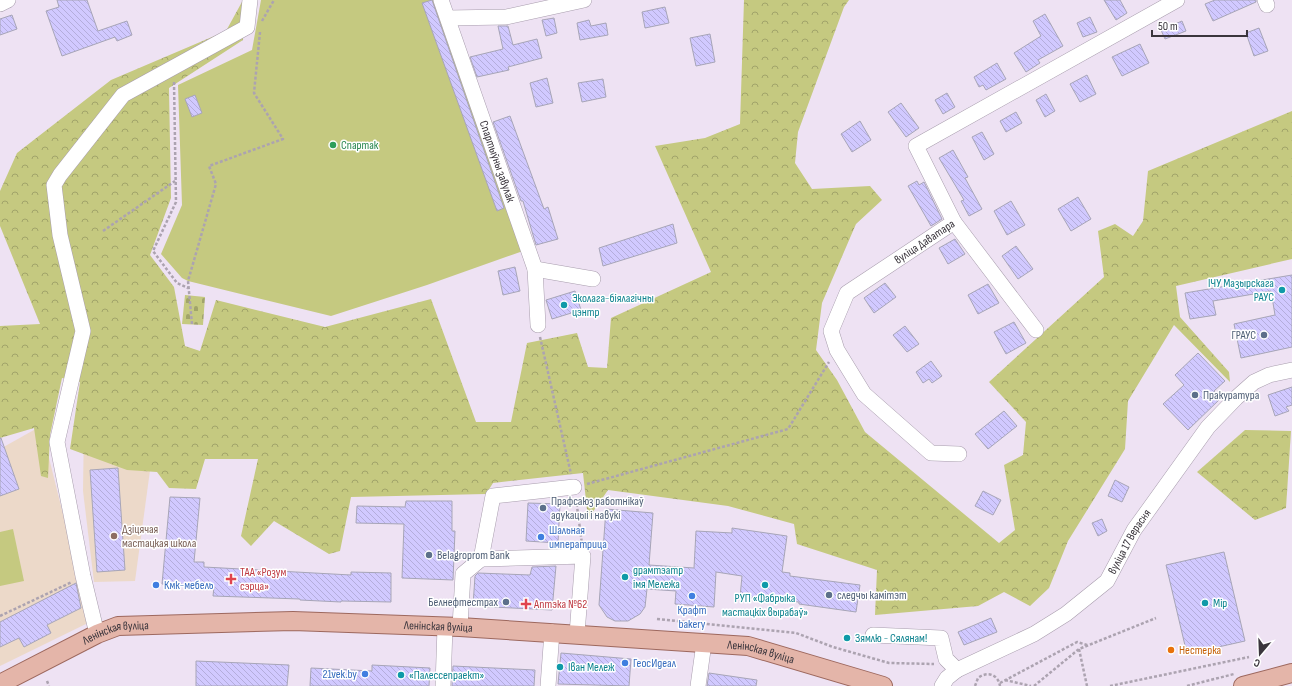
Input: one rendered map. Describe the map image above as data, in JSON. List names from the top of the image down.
{
  "streets": {
    "main road": ["Ленінская вуліца"],
    "street": ["Спартыўны завулак", "вуліца Даватара", "вуліца 17 Верасня"]
  },
  "places": {
    "other": [
      "Спартак",
      "ІЧУ Мазырскага РАУС",
      "Эколага-біялагічны цэнтр",
      "ГРАУС",
      "Пракуратура",
      "Прафсаюз работнікаў адукацыі і навукі",
      "Дзіцячая мастацкая школа",
      "Шальная императрица",
      "Belagroprom Bank",
      "драмтэатр імя Мележа",
      "Кмк-мебель",
      "РУП «Фабрыка мастацкіх вырабаў»",
      "следчы камітэт",
      "Крафт bakery",
      "Белнефтестрах",
      "Мір",
      "Зямлю - Сялянам!",
      "Нестерка",
      "ГеосИдеал",
      "Іван Мележ",
      "21vek.by",
      "«Палессепраект»"
    ],
    "health": ["ТАА «Розум сэрца»", "Аптэка №62"]
  },
  "scale_bar": "50 m",
  "north": "bottom"
}
